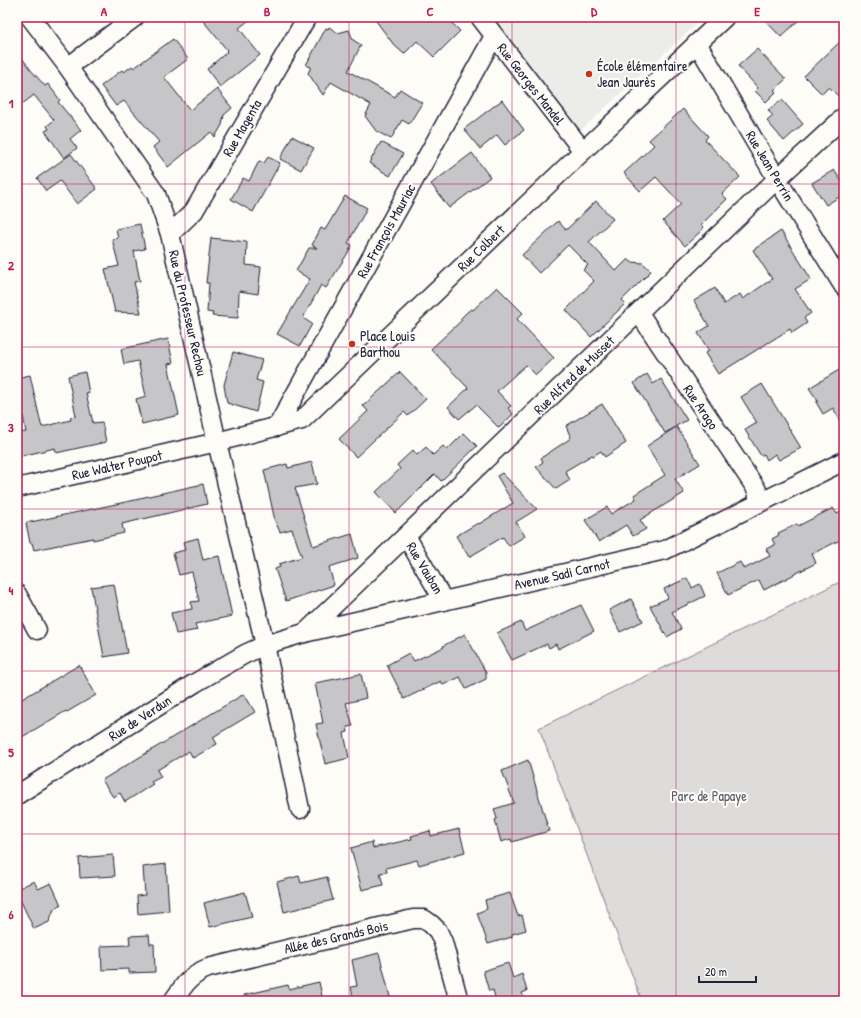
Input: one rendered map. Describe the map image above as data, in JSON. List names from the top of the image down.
{
  "streets": {
    "street": [
      "Rue Georges Mandel",
      "Rue Magenta",
      "Rue Jean Perrin",
      "Rue François Mauriac",
      "Rue Colbert",
      "Rue du Professeur Rechou",
      "Rue Alfred de Musset",
      "Rue Arago",
      "Rue Walter Poupot",
      "Rue Vauban",
      "Avenue Sadi Carnot",
      "Rue de Verdun",
      "Allée des Grands Bois"
    ]
  },
  "crossings": [
    ["Rue Georges Mandel", "Rue François Mauriac"],
    ["Rue Georges Mandel", "Rue Colbert"],
    ["Rue Magenta", "Rue du Professeur Rechou"],
    ["Rue Jean Perrin", "Rue Colbert"],
    ["Rue Jean Perrin", "Rue Alfred de Musset"],
    ["Rue François Mauriac", "Rue Colbert"],
    ["Rue Colbert", "Rue du Professeur Rechou"],
    ["Rue Colbert", "Rue Walter Poupot"],
    ["Rue du Professeur Rechou", "Rue Walter Poupot"],
    ["Rue du Professeur Rechou", "Avenue Sadi Carnot"],
    ["Rue du Professeur Rechou", "Rue de Verdun"],
    ["Rue Alfred de Musset", "Rue Arago"],
    ["Rue Alfred de Musset", "Rue Vauban"],
    ["Rue Alfred de Musset", "Avenue Sadi Carnot"],
    ["Rue Arago", "Avenue Sadi Carnot"],
    ["Rue Vauban", "Avenue Sadi Carnot"],
    ["Avenue Sadi Carnot", "Rue de Verdun"]
  ],
  "parks": ["Parc de Papaye"],
  "places": ["École élémentaire Jean Jaurès", "Place Louis Barthou"],
  "scale_bar": "20 m",
  "grid": {
    "columns": [
      "A",
      "B",
      "C",
      "D",
      "E"
    ],
    "rows": [
      "1",
      "2",
      "3",
      "4",
      "5",
      "6"
    ]
  }
}
